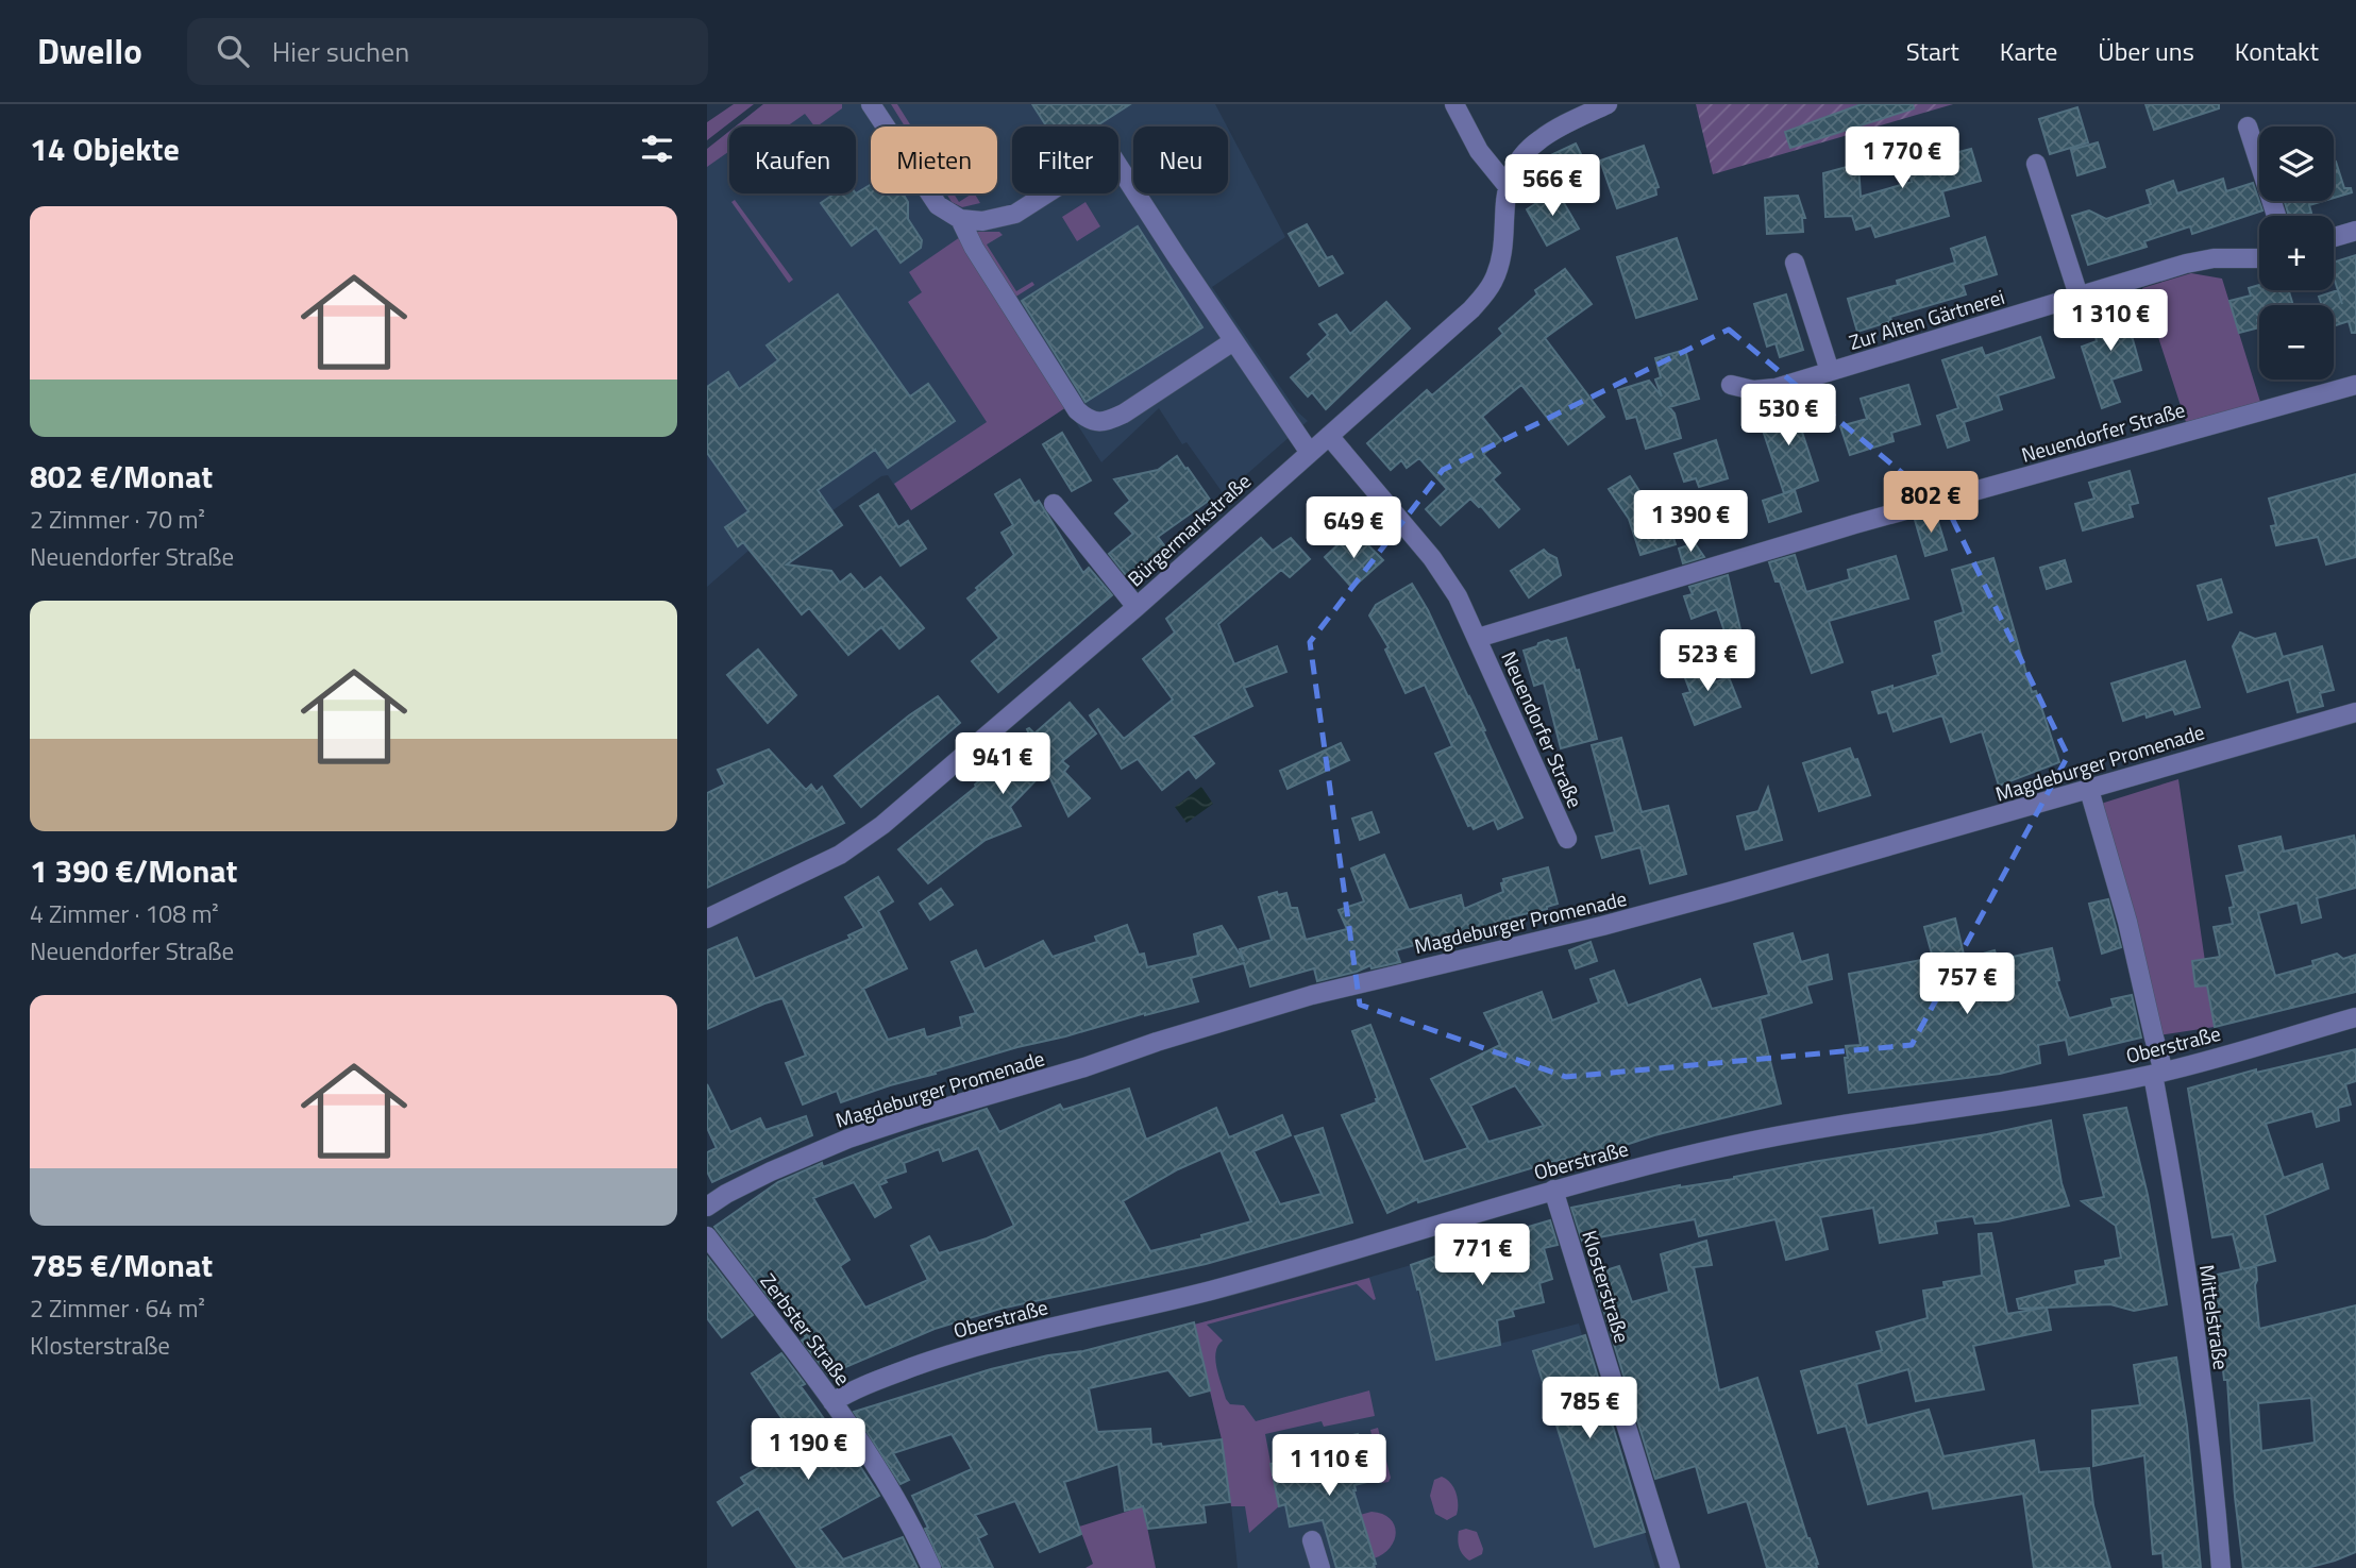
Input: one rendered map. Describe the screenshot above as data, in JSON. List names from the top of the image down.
{
  "streets": {
    "street": [
      "Zur Alten Gärtnerei",
      "Neuendorfer Straße",
      "Bürgermarkstraße",
      "Magdeburger Promenade",
      "Oberstraße",
      "Klosterstraße",
      "Mittelstraße",
      "Zerbster Straße"
    ]
  },
  "crossings": [
    ["Neuendorfer Straße", "Bürgermarkstraße"],
    ["Magdeburger Promenade", "Mittelstraße"],
    ["Oberstraße", "Klosterstraße"],
    ["Oberstraße", "Mittelstraße"],
    ["Oberstraße", "Zerbster Straße"]
  ],
  "page": {
    "header": "Dwello",
    "search": "Hier suchen",
    "nav": [
      "Start",
      "Karte",
      "Über uns",
      "Kontakt"
    ],
    "heading": "14 Objekte",
    "map_buttons": ["+", "−"],
    "price": [
      "1 770 €",
      "566 €",
      "1 310 €",
      "530 €",
      "802 €",
      "1 390 €",
      "649 €",
      "523 €",
      "941 €",
      "757 €",
      "771 €",
      "785 €",
      "1 190 €",
      "1 110 €"
    ],
    "chip": [
      "Kaufen",
      "Mieten",
      "Filter",
      "Neu"
    ],
    "list": [
      {
        "name": "802 €/Monat",
        "note": "2 Zimmer · 70 m² · Neuendorfer Straße"
      },
      {
        "name": "1 390 €/Monat",
        "note": "4 Zimmer · 108 m² · Neuendorfer Straße"
      },
      {
        "name": "785 €/Monat",
        "note": "2 Zimmer · 64 m² · Klosterstraße"
      }
    ]
  }
}
